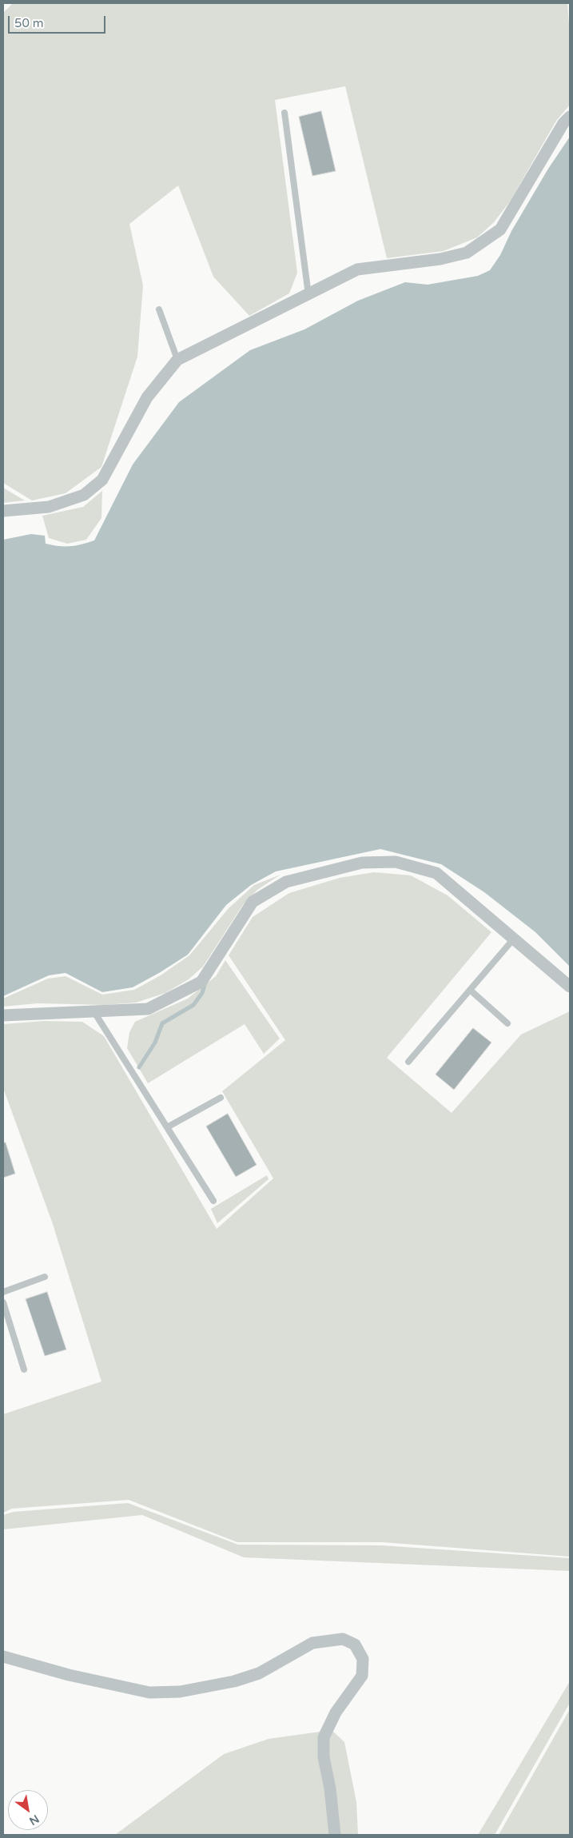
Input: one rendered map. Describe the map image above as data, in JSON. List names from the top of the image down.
{
  "scale_bar": "50 m",
  "north": "bottom right"
}
